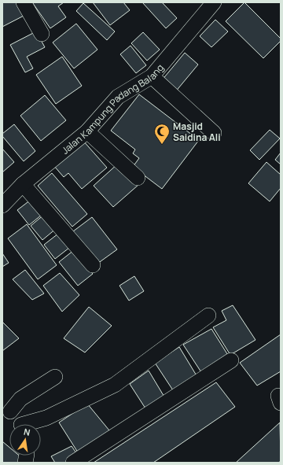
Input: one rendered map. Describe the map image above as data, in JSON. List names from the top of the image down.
{
  "streets": {
    "street": ["Jalan Kampung Padang Balang"]
  },
  "places": {
    "mosque": ["Masjid Saidina Ali"]
  },
  "north": "top"
}
